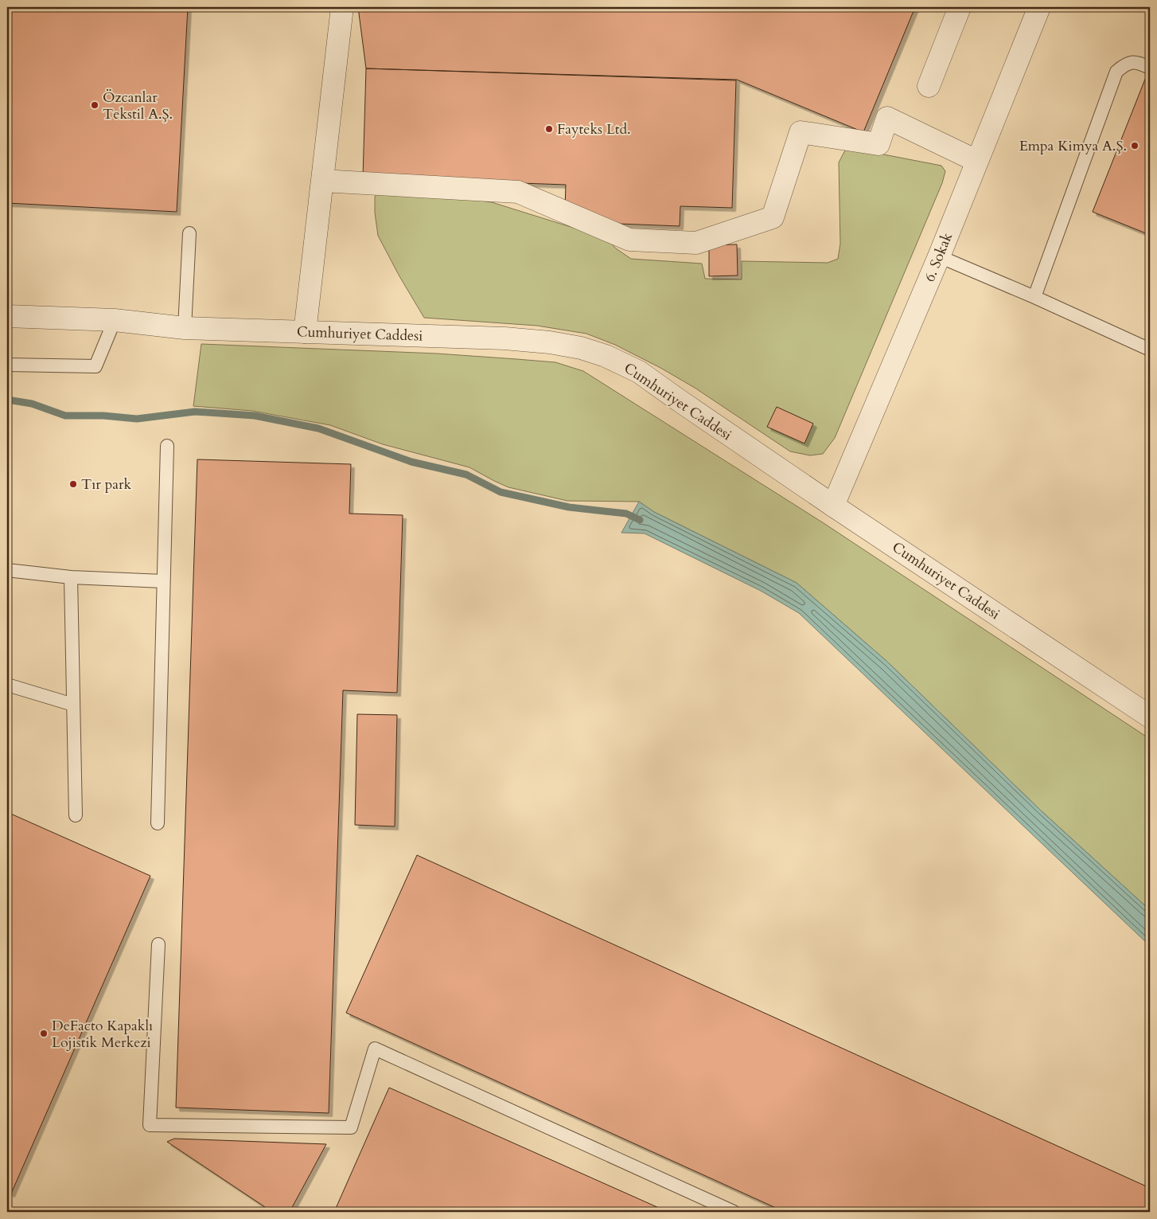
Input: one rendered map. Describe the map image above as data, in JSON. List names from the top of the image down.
{
  "streets": {
    "street": ["6. Sokak", "Cumhuriyet Caddesi"]
  },
  "crossings": [
    ["6. Sokak", "Cumhuriyet Caddesi"]
  ],
  "places": [
    "Özcanlar Tekstil A.Ş.",
    "Fayteks Ltd.",
    "Empa Kimya A.Ş.",
    "Tır park",
    "DeFacto Kapaklı Lojistik Merkezi"
  ]
}
